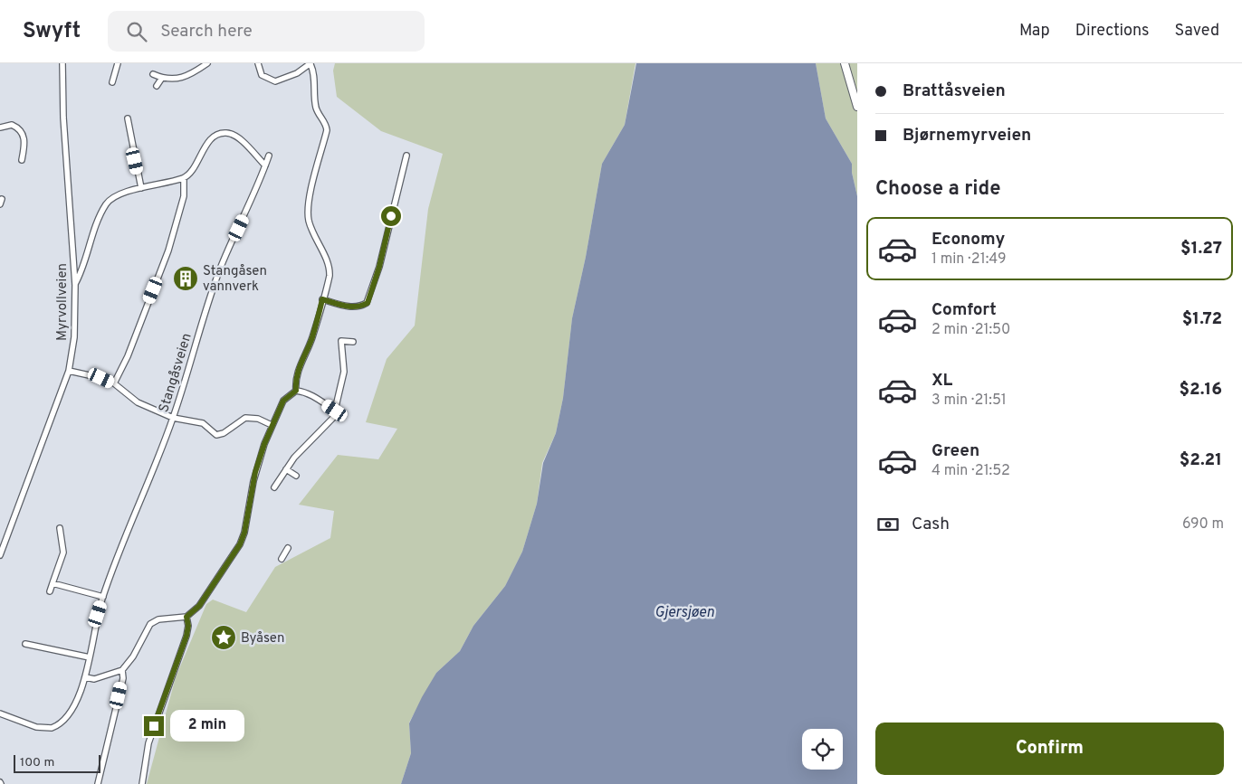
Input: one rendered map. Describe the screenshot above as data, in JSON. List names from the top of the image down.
{
  "streets": {
    "street": ["Myrvollveien", "Stangåsveien"]
  },
  "water": ["Gjersjøen"],
  "places": {
    "building": ["Stangåsen vannverk"],
    "place": ["Byåsen"]
  },
  "scale_bar": "100 m",
  "page": {
    "header": "Swyft",
    "search": "Search here",
    "nav": ["Map", "Directions", "Saved"],
    "banner": ["Brattåsveien", "Bjørnemyrveien"],
    "heading": "Choose a ride",
    "list": [
      {
        "name": "Economy",
        "note": "1 min · 21:49",
        "value": "$1.27"
      },
      {
        "name": "Comfort",
        "note": "2 min · 21:50",
        "value": "$1.72"
      },
      {
        "name": "XL",
        "note": "3 min · 21:51",
        "value": "$2.16"
      },
      {
        "name": "Green",
        "note": "4 min · 21:52",
        "value": "$2.21"
      }
    ],
    "pay": ["Cash", "690 m"],
    "bubble": "2 min",
    "buttons": "Confirm",
    "scale": "100 m"
  }
}
